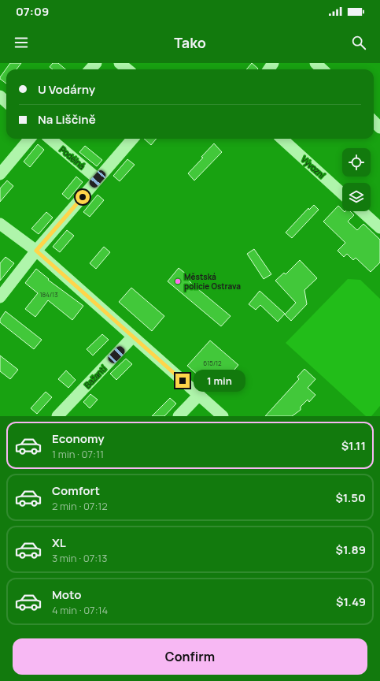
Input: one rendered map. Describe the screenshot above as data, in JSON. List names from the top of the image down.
{
  "streets": {
    "street": ["Podélná", "Vývozní", "Bažantí"]
  },
  "places": ["Městská policie Ostrava"],
  "house_numbers": ["184/13", "615/12"],
  "page": {
    "status": "07:09",
    "header": "Tako",
    "banner": ["U Vodárny", "Na Liščině"],
    "bubble": "1 min",
    "list": [
      {
        "name": "Economy",
        "note": "1 min · 07:11",
        "value": "$1.11"
      },
      {
        "name": "Comfort",
        "note": "2 min · 07:12",
        "value": "$1.50"
      },
      {
        "name": "XL",
        "note": "3 min · 07:13",
        "value": "$1.89"
      },
      {
        "name": "Moto",
        "note": "4 min · 07:14",
        "value": "$1.49"
      }
    ],
    "buttons": "Confirm"
  }
}
